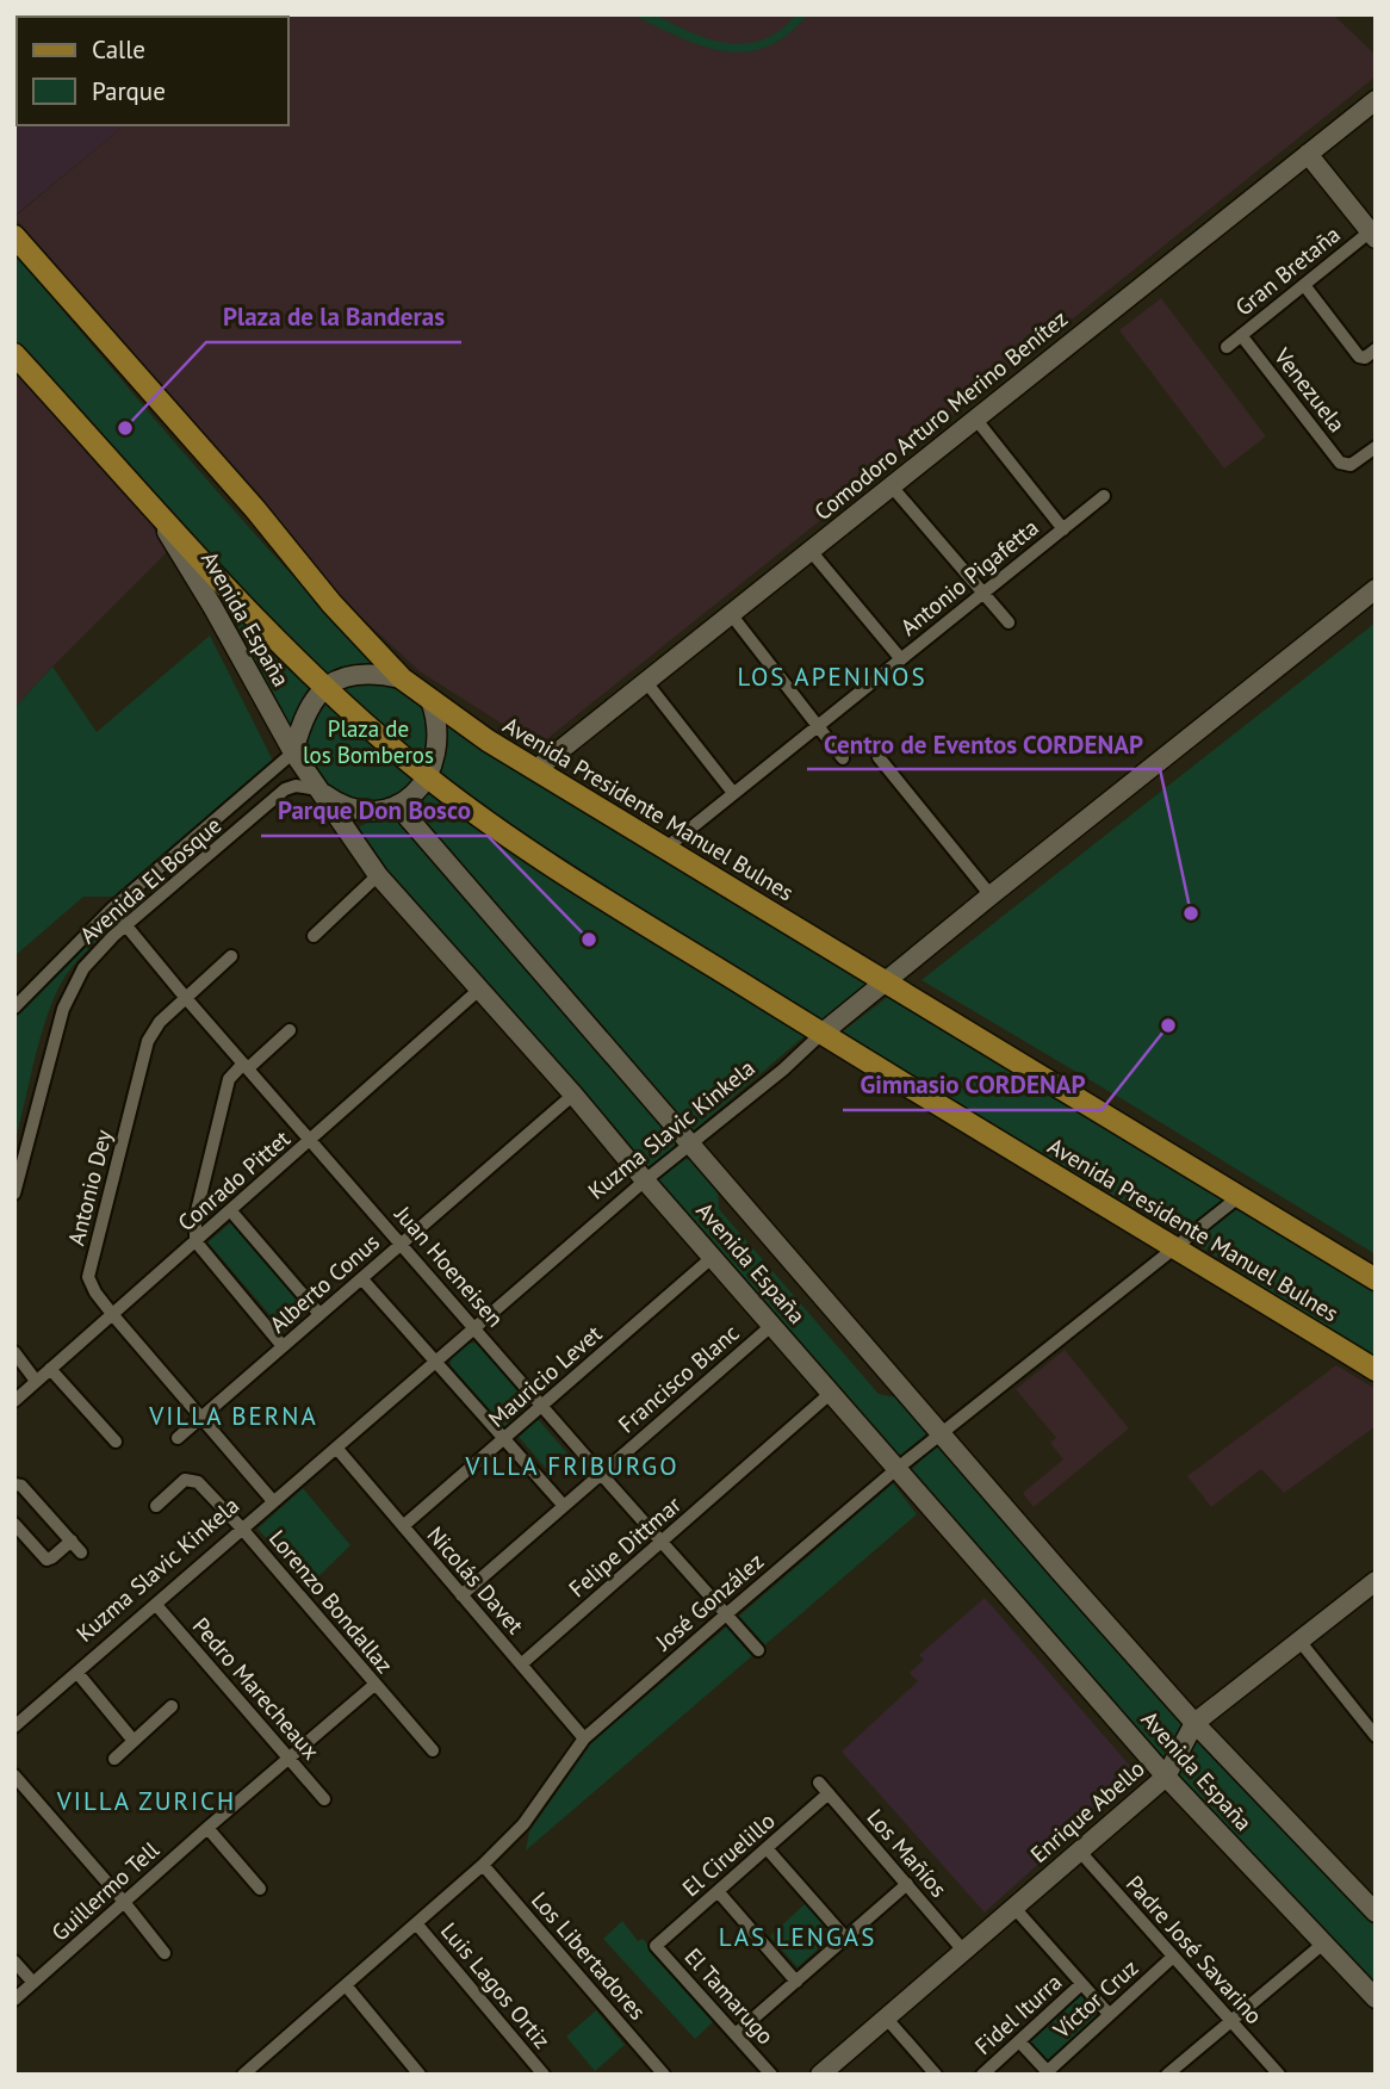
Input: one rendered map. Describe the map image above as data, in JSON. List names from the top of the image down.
{
  "streets": {
    "main road": [
      "Comodoro Arturo Merino Benítez",
      "Avenida España",
      "Avenida Presidente Manuel Bulnes",
      "Kuzma Slavic Kinkela",
      "Enrique Abello"
    ],
    "street": [
      "Gran Bretaña",
      "Venezuela",
      "Antonio Pigafetta",
      "Avenida El Bosque",
      "Conrado Pittet",
      "Antonio Dey",
      "Juan Hoeneisen",
      "Alberto Conus",
      "Mauricio Levet",
      "Francisco Blanc",
      "Felipe Dittmar",
      "Nicolás Davet",
      "Lorenzo Bondallaz",
      "José González",
      "Pedro Marecheaux",
      "Los Mañíos",
      "El Ciruelillo",
      "Guillermo Tell",
      "Padre José Savarino",
      "Los Libertadores",
      "Luis Lagos Ortiz",
      "El Tamarugo",
      "Víctor Cruz",
      "Fidel Iturra"
    ]
  },
  "crossings": [
    ["Gran Bretaña", "Venezuela"],
    ["Comodoro Arturo Merino Benítez", "Avenida Presidente Manuel Bulnes"],
    ["Antonio Pigafetta", "Avenida Presidente Manuel Bulnes"],
    ["Avenida España", "Avenida Presidente Manuel Bulnes"],
    ["Avenida España", "Avenida El Bosque"],
    ["Avenida España", "Kuzma Slavic Kinkela"],
    ["Avenida España", "Conrado Pittet"],
    ["Avenida España", "Alberto Conus"],
    ["Avenida España", "Mauricio Levet"],
    ["Avenida España", "Francisco Blanc"],
    ["Avenida España", "Felipe Dittmar"],
    ["Avenida España", "José González"],
    ["Avenida España", "Enrique Abello"],
    ["Avenida Presidente Manuel Bulnes", "Kuzma Slavic Kinkela"],
    ["Avenida Presidente Manuel Bulnes", "José González"],
    ["Avenida El Bosque", "Juan Hoeneisen"],
    ["Kuzma Slavic Kinkela", "Antonio Dey"],
    ["Kuzma Slavic Kinkela", "Juan Hoeneisen"],
    ["Kuzma Slavic Kinkela", "Nicolás Davet"],
    ["Kuzma Slavic Kinkela", "Lorenzo Bondallaz"],
    ["Kuzma Slavic Kinkela", "Pedro Marecheaux"],
    ["Conrado Pittet", "Antonio Dey"],
    ["Conrado Pittet", "Juan Hoeneisen"],
    ["Antonio Dey", "Juan Hoeneisen"],
    ["Antonio Dey", "Alberto Conus"],
    ["Juan Hoeneisen", "Alberto Conus"],
    ["Juan Hoeneisen", "Mauricio Levet"],
    ["Juan Hoeneisen", "Francisco Blanc"],
    ["Juan Hoeneisen", "Felipe Dittmar"],
    ["Juan Hoeneisen", "José González"],
    ["Mauricio Levet", "Nicolás Davet"],
    ["Francisco Blanc", "Nicolás Davet"],
    ["Felipe Dittmar", "Nicolás Davet"],
    ["Nicolás Davet", "José González"],
    ["Lorenzo Bondallaz", "Guillermo Tell"],
    ["José González", "Los Libertadores"],
    ["José González", "Luis Lagos Ortiz"],
    ["Pedro Marecheaux", "Guillermo Tell"],
    ["Enrique Abello", "Los Mañíos"],
    ["Enrique Abello", "Padre José Savarino"],
    ["Los Mañíos", "El Ciruelillo"],
    ["El Ciruelillo", "El Tamarugo"],
    ["Padre José Savarino", "Víctor Cruz"]
  ],
  "districts": [
    "LOS APENINOS",
    "VILLA BERNA",
    "VILLA FRIBURGO",
    "VILLA ZURICH",
    "LAS LENGAS"
  ],
  "parks": ["Plaza de los Bomberos"],
  "places": [
    "Plaza de la Banderas",
    "Centro de Eventos CORDENAP",
    "Parque Don Bosco",
    "Gimnasio CORDENAP"
  ],
  "legend": ["Calle", "Parque"]
}
